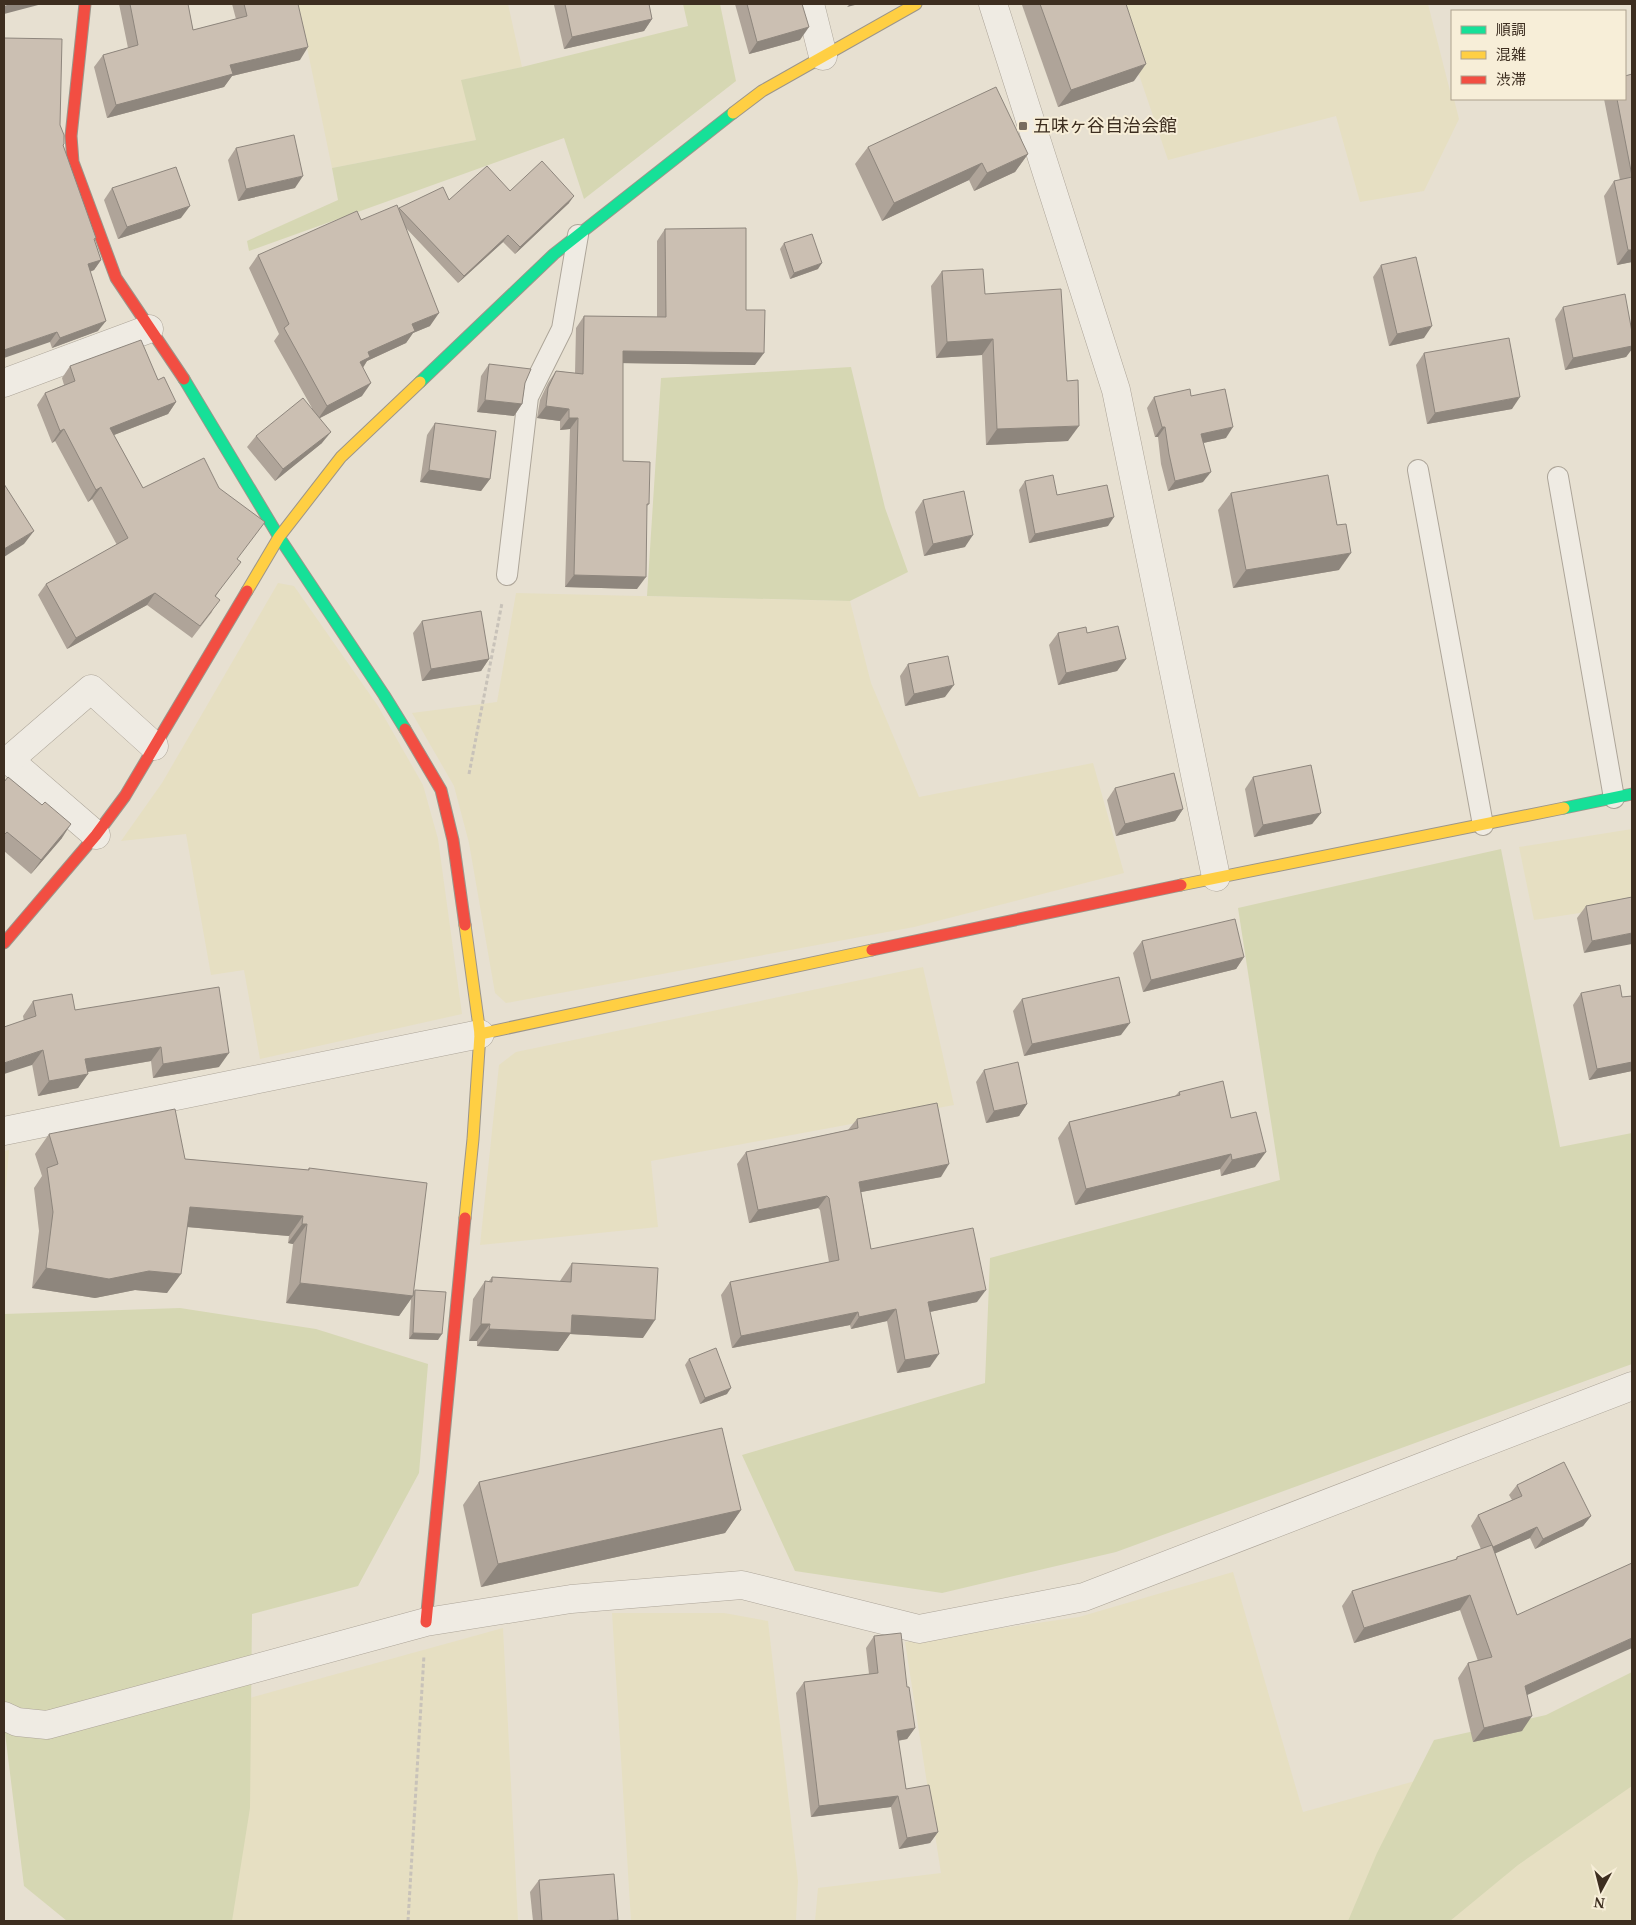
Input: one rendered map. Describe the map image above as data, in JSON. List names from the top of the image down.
{
  "places": {
    "transit": ["五味ヶ谷自治会館"]
  },
  "legend": ["順調", "混雑", "渋滞"],
  "north": "bottom"
}
